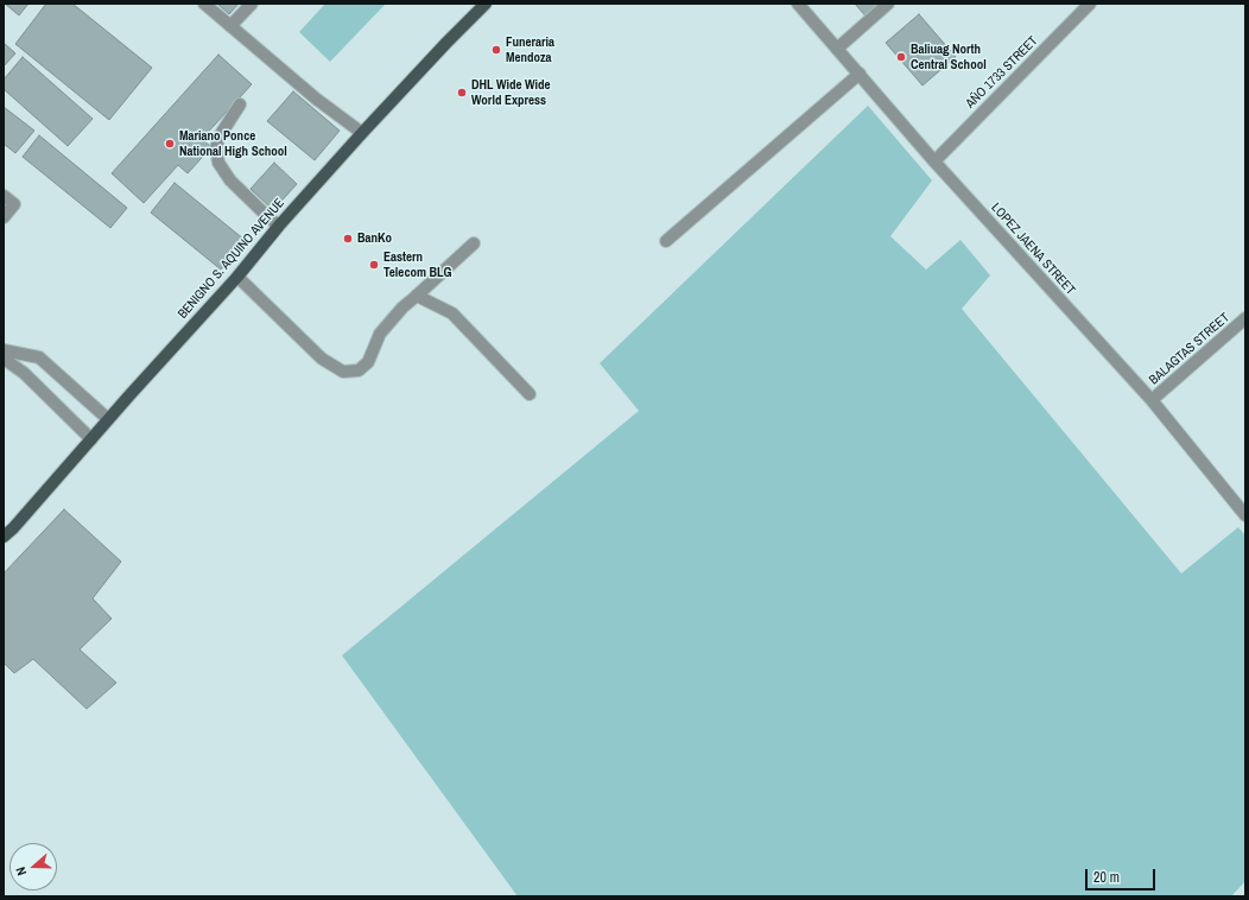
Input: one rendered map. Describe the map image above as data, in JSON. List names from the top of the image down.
{
  "streets": {
    "main road": ["BENIGNO S. AQUINO AVENUE"],
    "street": ["AÑO 1733 STREET", "LOPEZ JAENA STREET", "BALAGTAS STREET"]
  },
  "crossings": [
    ["AÑO 1733 STREET", "LOPEZ JAENA STREET"],
    ["LOPEZ JAENA STREET", "BALAGTAS STREET"]
  ],
  "places": [
    "Funeraria Mendoza",
    "Baliuag North Central School",
    "DHL Wide Wide World Express",
    "Mariano Ponce National High School",
    "BanKo",
    "Eastern Telecom BLG"
  ],
  "scale_bar": "20 m",
  "north": "left"
}
